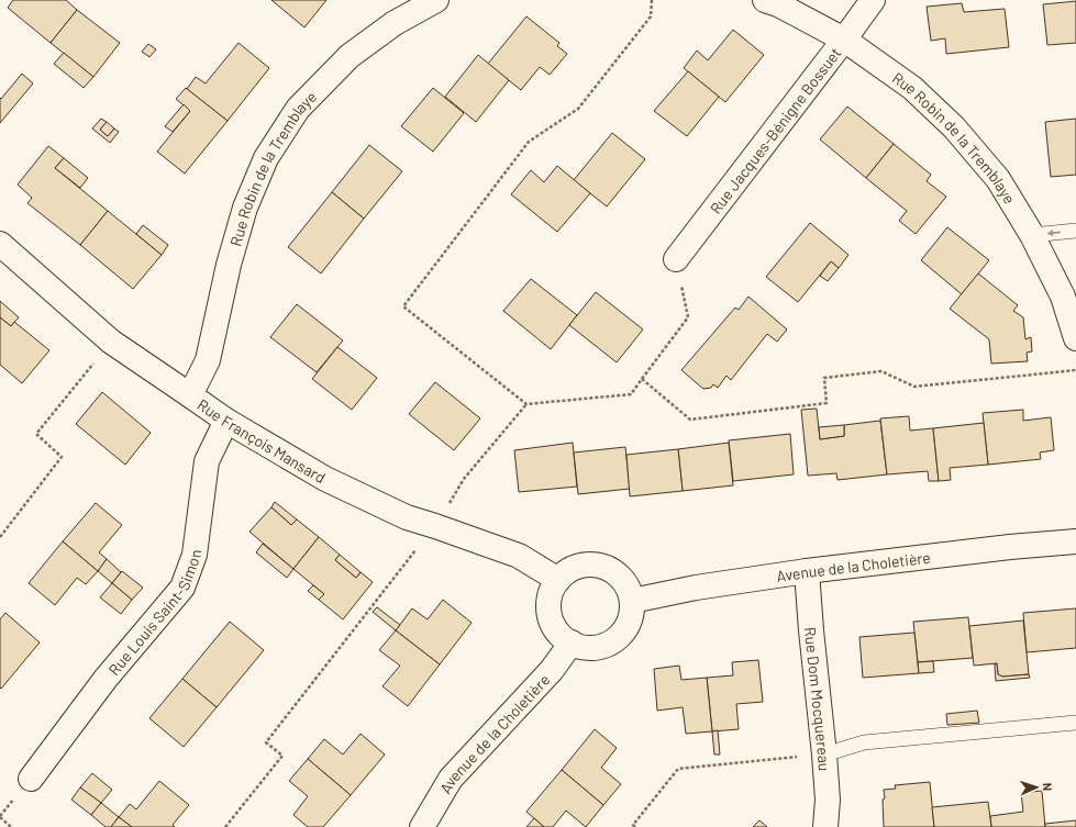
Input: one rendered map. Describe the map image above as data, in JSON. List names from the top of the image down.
{
  "streets": {
    "street": [
      "Rue Jacques-Bénigne Bossuet",
      "Rue Robin de la Tremblaye",
      "Rue François Mansard",
      "Avenue de la Choletière",
      "Rue Louis Saint-Simon",
      "Rue Dom Mocquereau"
    ]
  },
  "crossings": [
    ["Rue Jacques-Bénigne Bossuet", "Rue Robin de la Tremblaye"],
    ["Rue Robin de la Tremblaye", "Rue François Mansard"],
    ["Rue François Mansard", "Avenue de la Choletière"],
    ["Rue François Mansard", "Rue Louis Saint-Simon"],
    ["Avenue de la Choletière", "Rue Dom Mocquereau"]
  ],
  "north": "right"
}
